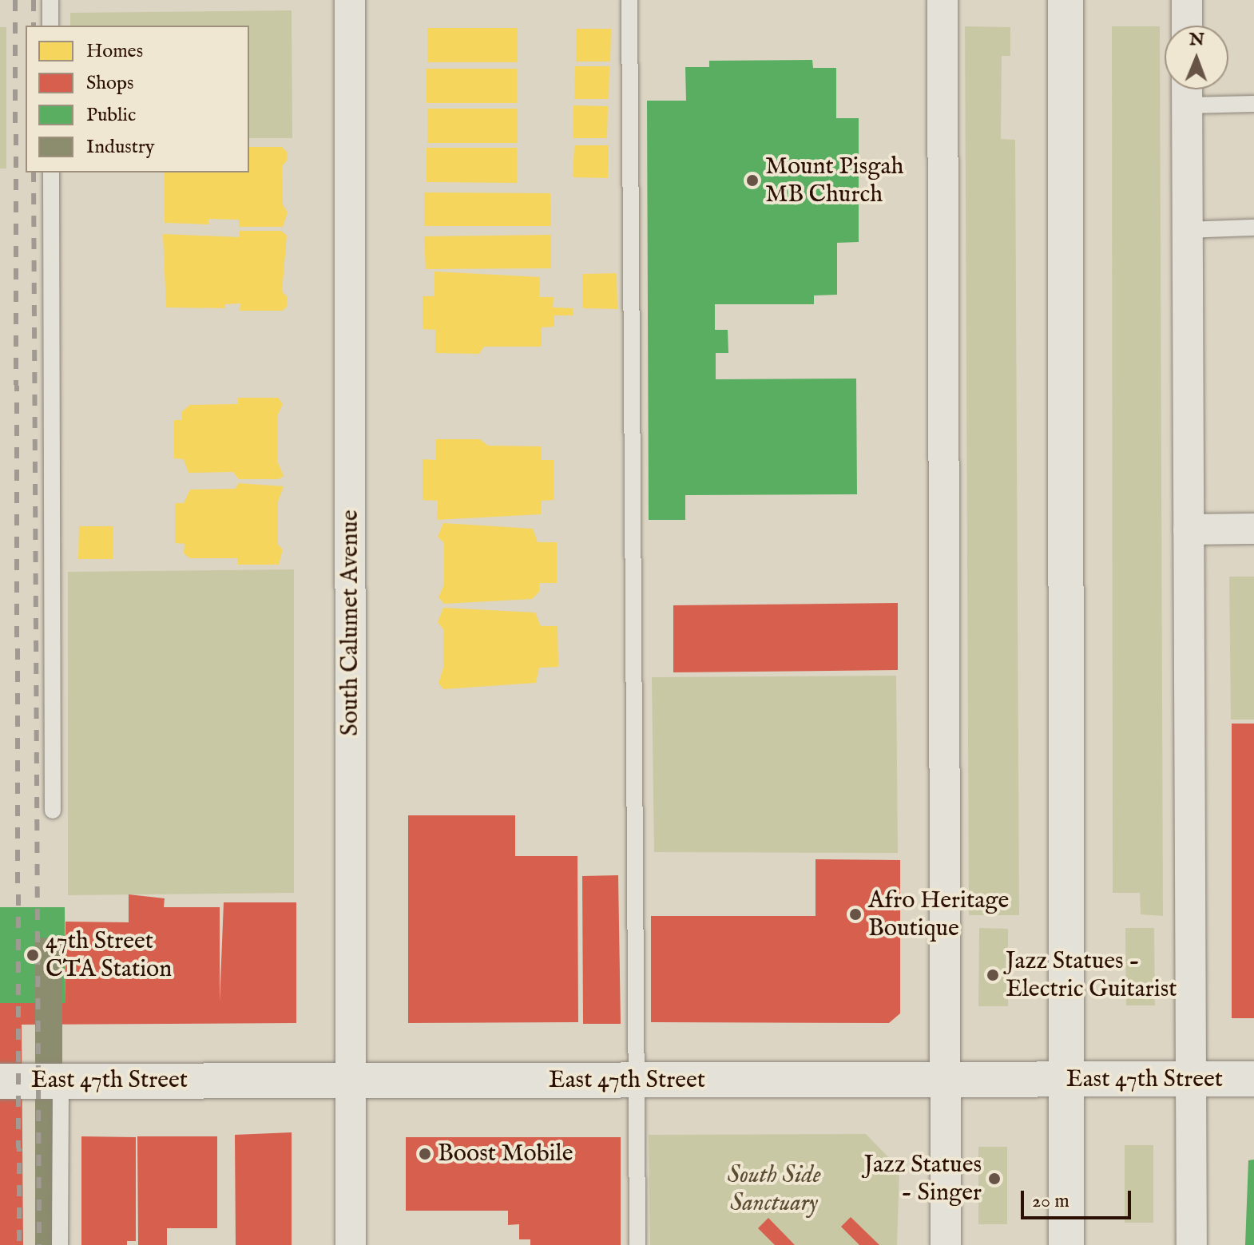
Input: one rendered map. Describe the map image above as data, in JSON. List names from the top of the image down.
{
  "streets": {
    "main road": ["East 47th Street"],
    "street": ["South Calumet Avenue"]
  },
  "crossings": [
    ["South Calumet Avenue", "East 47th Street"]
  ],
  "parks": ["South Side Sanctuary"],
  "places": [
    "Mount Pisgah MB Church",
    "Afro Heritage Boutique",
    "47th Street CTA Station",
    "Jazz Statues - Electric Guitarist",
    "Boost Mobile",
    "Jazz Statues - Singer"
  ],
  "legend": [
    "Homes",
    "Shops",
    "Public",
    "Industry"
  ],
  "scale_bar": "20 m",
  "north": "top"
}
